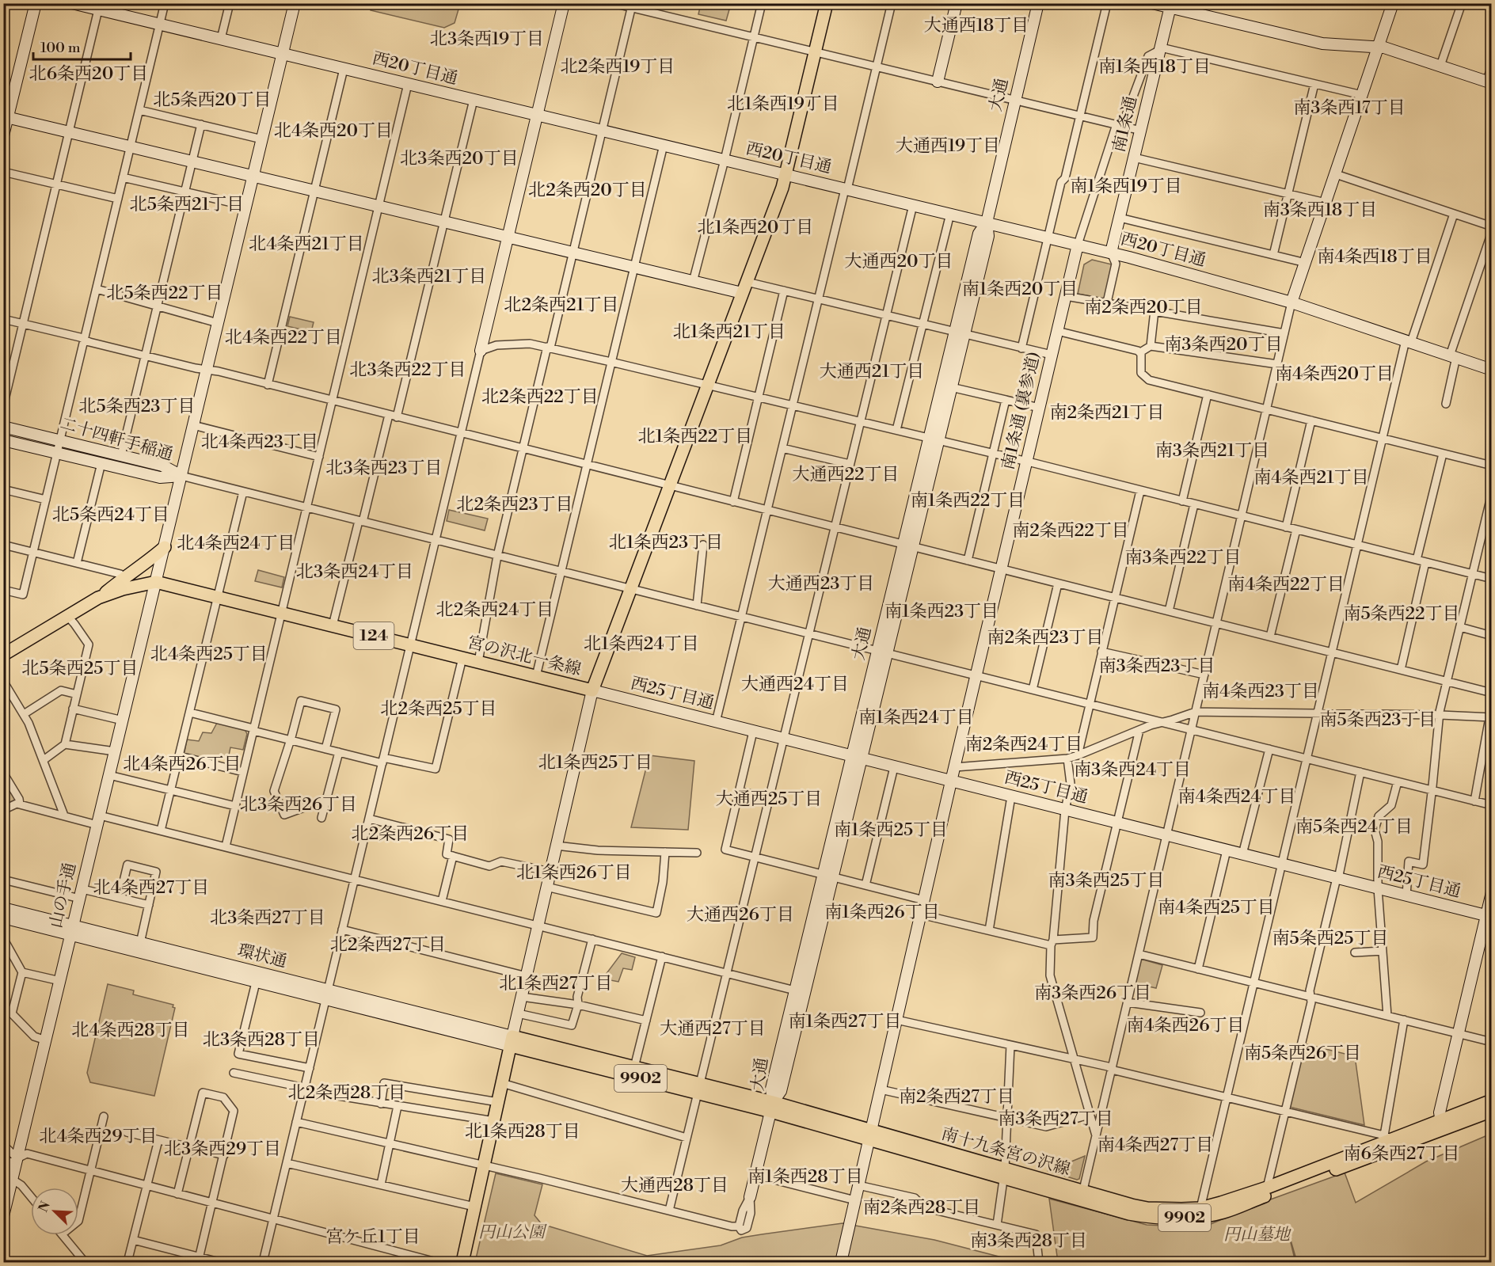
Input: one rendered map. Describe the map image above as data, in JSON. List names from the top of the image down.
{
  "streets": {
    "main road": [
      "124",
      "宮の沢北一条線",
      "9902",
      "南十九条宮の沢線"
    ],
    "street": [
      "西20丁目通",
      "大通",
      "南1条通",
      "南1条通 (裏参道)",
      "二十四軒手稲通",
      "西25丁目通",
      "山の手通",
      "環状通"
    ]
  },
  "crossings": [
    ["西20丁目通", "大通"],
    ["西20丁目通", "南1条通"],
    ["西20丁目通", "南1条通 (裏参道)"],
    ["西20丁目通", "宮の沢北一条線"],
    ["西20丁目通", "山の手通"],
    ["大通", "西25丁目通"],
    ["大通", "南十九条宮の沢線"],
    ["南1条通 (裏参道)", "西25丁目通"],
    ["南1条通 (裏参道)", "南十九条宮の沢線"],
    ["二十四軒手稲通", "山の手通"],
    ["宮の沢北一条線", "西25丁目通"],
    ["宮の沢北一条線", "山の手通"],
    ["山の手通", "環状通"],
    ["環状通", "南十九条宮の沢線"]
  ],
  "districts": [
    "大通西18丁目",
    "北3条西19丁目",
    "北2条西19丁目",
    "南1条西18丁目",
    "北6条西20丁目",
    "北5条西20丁目",
    "北1条西19丁目",
    "南3条西17丁目",
    "北4条西20丁目",
    "大通西19丁目",
    "北3条西20丁目",
    "南1条西19丁目",
    "北2条西20丁目",
    "北5条西21丁目",
    "南3条西18丁目",
    "北1条西20丁目",
    "北4条西21丁目",
    "南4条西18丁目",
    "大通西20丁目",
    "北3条西21丁目",
    "南1条西20丁目",
    "北5条西22丁目",
    "北2条西21丁目",
    "南2条西20丁目",
    "北1条西21丁目",
    "北4条西22丁目",
    "南3条西20丁目",
    "北3条西22丁目",
    "大通西21丁目",
    "南4条西20丁目",
    "北2条西22丁目",
    "北5条西23丁目",
    "南2条西21丁目",
    "北1条西22丁目",
    "北4条西23丁目",
    "南3条西21丁目",
    "北3条西23丁目",
    "大通西22丁目",
    "南4条西21丁目",
    "南1条西22丁目",
    "北2条西23丁目",
    "北5条西24丁目",
    "南2条西22丁目",
    "北1条西23丁目",
    "北4条西24丁目",
    "南3条西22丁目",
    "北3条西24丁目",
    "大通西23丁目",
    "南4条西22丁目",
    "北2条西24丁目",
    "南1条西23丁目",
    "南5条西22丁目",
    "南2条西23丁目",
    "北1条西24丁目",
    "北4条西25丁目",
    "南3条西23丁目",
    "北5条西25丁目",
    "大通西24丁目",
    "南4条西23丁目",
    "北2条西25丁目",
    "南1条西24丁目",
    "南5条西23丁目",
    "南2条西24丁目",
    "北1条西25丁目",
    "北4条西26丁目",
    "南3条西24丁目",
    "南4条西24丁目",
    "大通西25丁目",
    "北3条西26丁目",
    "南5条西24丁目",
    "南1条西25丁目",
    "北2条西26丁目",
    "北1条西26丁目",
    "南3条西25丁目",
    "北4条西27丁目",
    "南4条西25丁目",
    "南1条西26丁目",
    "大通西26丁目",
    "北3条西27丁目",
    "南5条西25丁目",
    "北2条西27丁目",
    "北1条西27丁目",
    "南3条西26丁目",
    "南1条西27丁目",
    "南4条西26丁目",
    "大通西27丁目",
    "北4条西28丁目",
    "北3条西28丁目",
    "南5条西26丁目",
    "北2条西28丁目",
    "南2条西27丁目",
    "南3条西27丁目",
    "北1条西28丁目",
    "北4条西29丁目",
    "南4条西27丁目",
    "北3条西29丁目",
    "南6条西27丁目",
    "南1条西28丁目",
    "大通西28丁目",
    "南2条西28丁目",
    "宮ケ丘1丁目",
    "南3条西28丁目"
  ],
  "parks": ["円山公園", "円山墓地"],
  "scale_bar": "100 m",
  "north": "top left"
}
